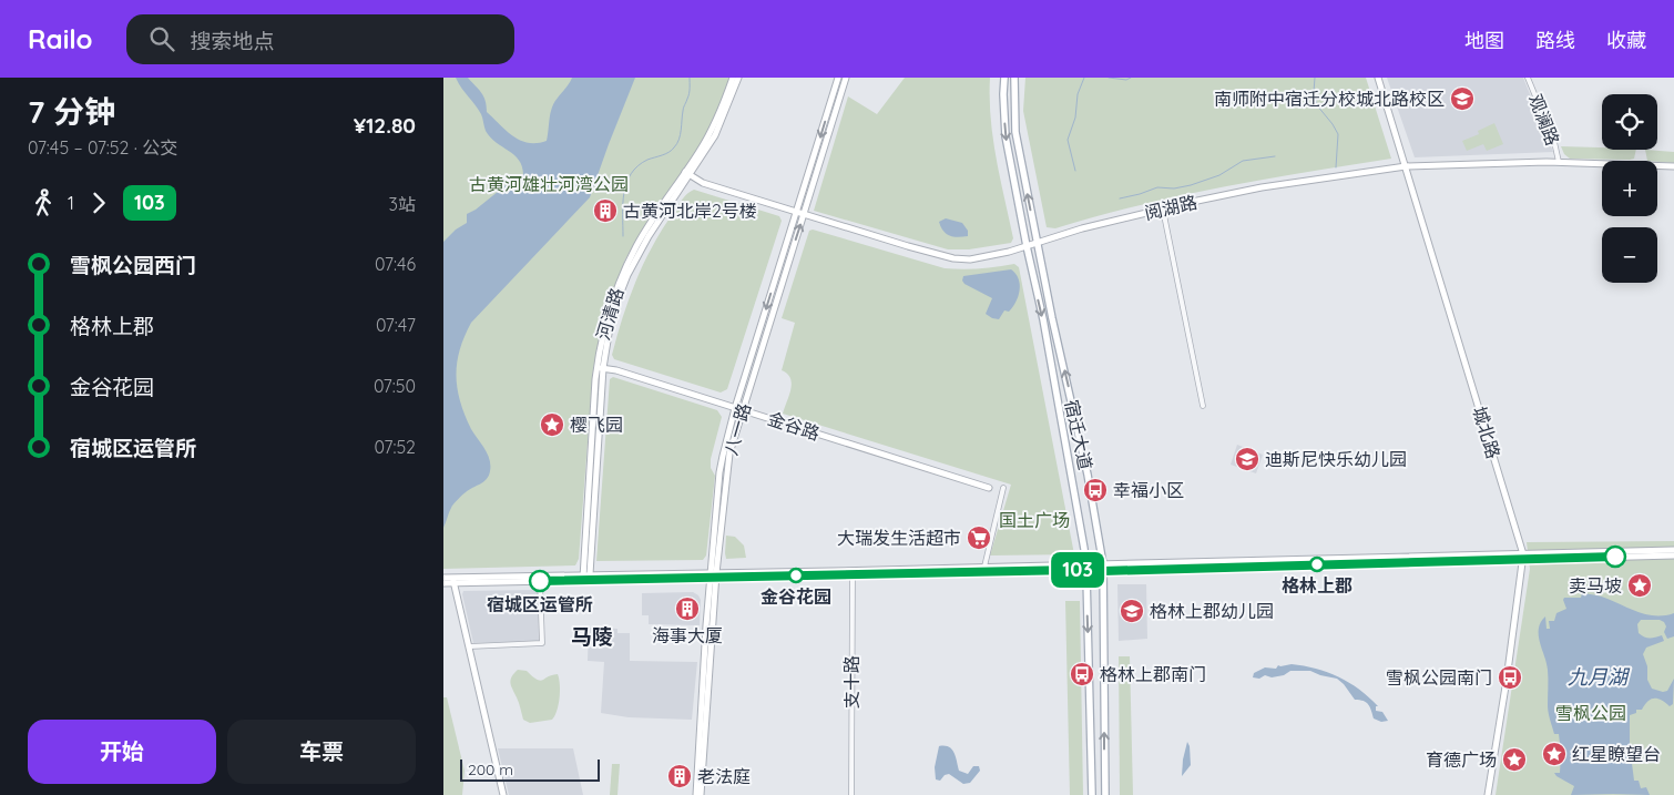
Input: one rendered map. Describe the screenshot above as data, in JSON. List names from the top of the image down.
{
  "streets": {
    "main road": [
      "阅湖路",
      "河清路",
      "金谷路",
      "八一路",
      "城北路",
      "宿迁大道"
    ],
    "street": ["观澜路", "支十路"]
  },
  "crossings": [
    ["观澜路", "阅湖路"],
    ["阅湖路", "河清路"],
    ["阅湖路", "八一路"],
    ["阅湖路", "城北路"],
    ["阅湖路", "宿迁大道"],
    ["河清路", "金谷路"],
    ["金谷路", "八一路"]
  ],
  "districts": ["马陵"],
  "water": ["九月湖"],
  "parks": ["古黄河雄壮河湾公园", "国土广场", "雪枫公园"],
  "places": {
    "school or university": ["南师附中宿迁分校城北路校区", "迪斯尼快乐幼儿园", "格林上郡幼儿园"],
    "building": ["古黄河北岸2号楼", "海事大厦", "老法庭"],
    "place": [
      "樱飞园",
      "卖马坡",
      "红星瞭望台",
      "育德广场"
    ],
    "bus stop": ["幸福小区", "格林上郡南门", "雪枫公园南门"],
    "supermarket": ["大瑞发生活超市"],
    "other": ["格林上郡", "金谷花园", "宿城区运管所"]
  },
  "lines": ["bus line 103"],
  "scale_bar": "200 m",
  "page": {
    "header": "Railo",
    "search": "搜索地点",
    "nav": ["地图", "路线", "收藏"],
    "heading": ["7 分钟", "07:45 – 07:52 · 公交", "¥12.80"],
    "on_map": "103",
    "map_buttons": ["+", "−"],
    "legs": ["1", "103", "3站"],
    "list": [
      {
        "name": "雪枫公园西门",
        "value": "07:46"
      },
      {
        "name": "格林上郡",
        "value": "07:47"
      },
      {
        "name": "金谷花园",
        "value": "07:50"
      },
      {
        "name": "宿城区运管所",
        "value": "07:52"
      }
    ],
    "buttons": ["开始", "车票"],
    "scale": "200 m"
  }
}
